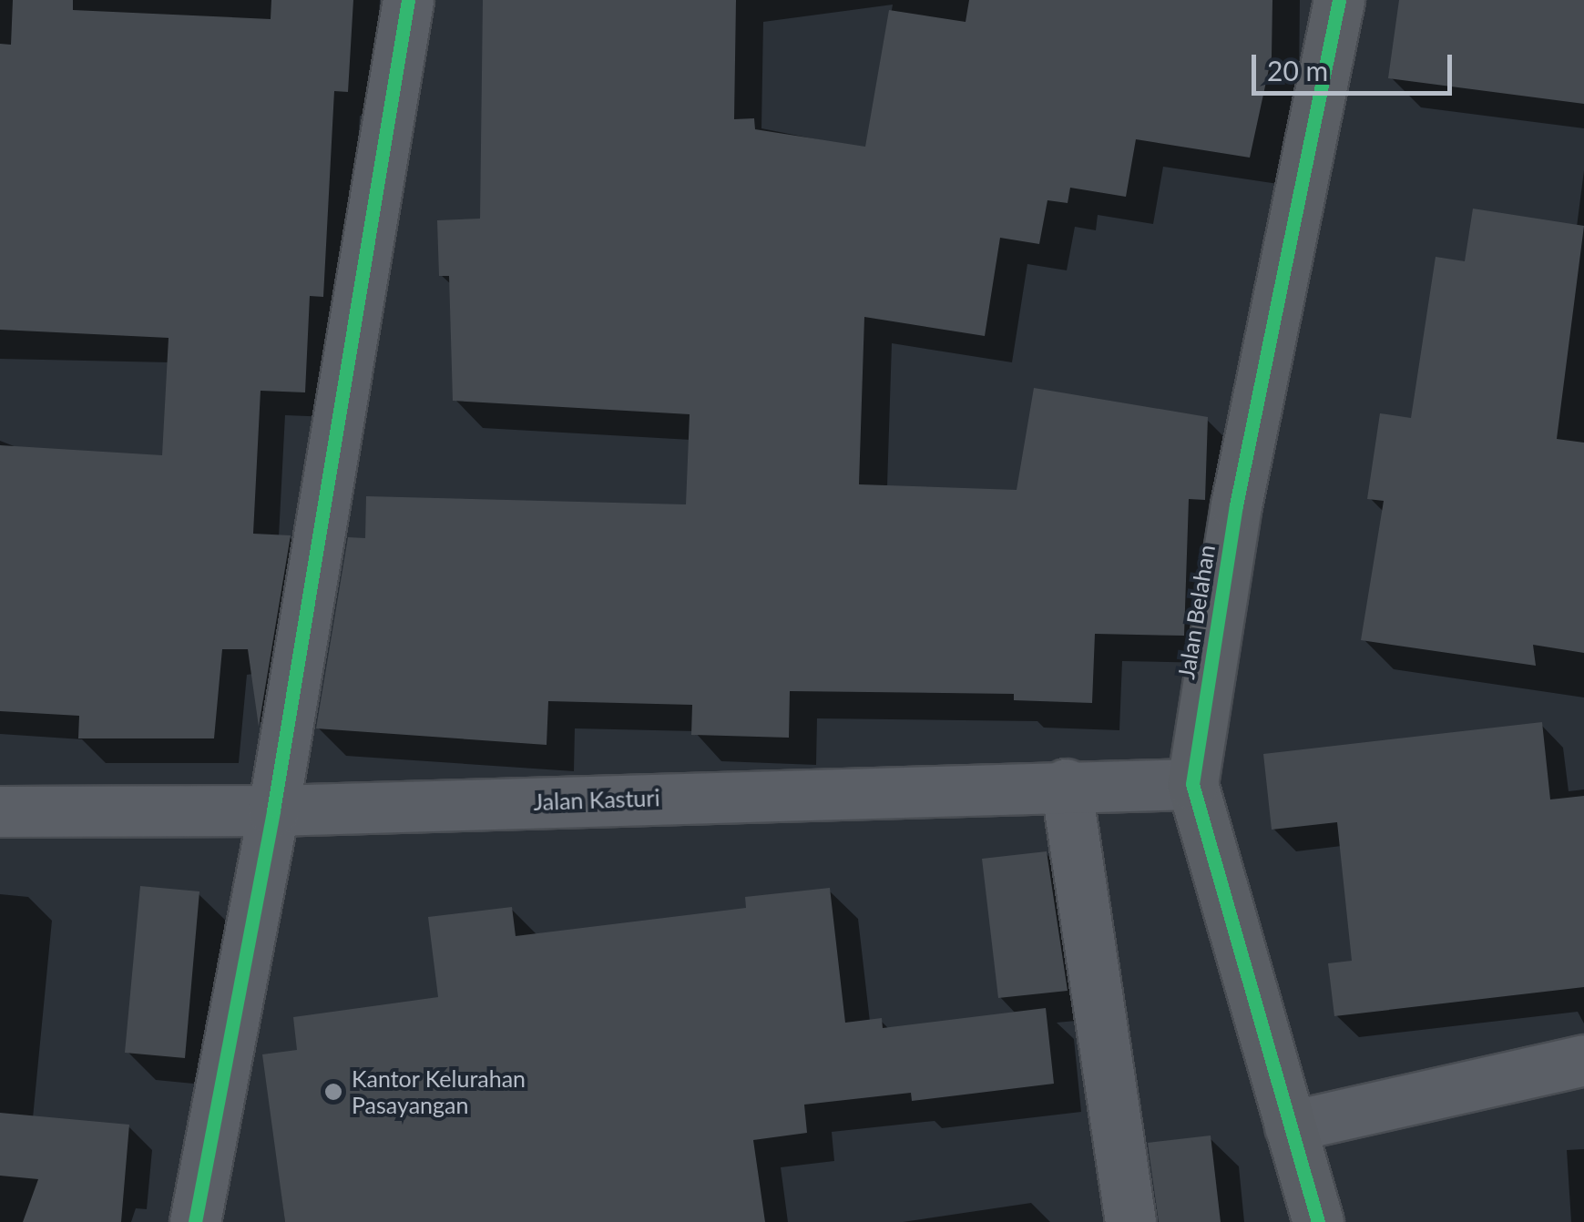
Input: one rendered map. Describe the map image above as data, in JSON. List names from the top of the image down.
{
  "streets": {
    "street": ["Jalan Belahan", "Jalan Kasturi"]
  },
  "crossings": [
    ["Jalan Belahan", "Jalan Kasturi"]
  ],
  "places": ["Kantor Kelurahan Pasayangan"],
  "scale_bar": "20 m"
}
